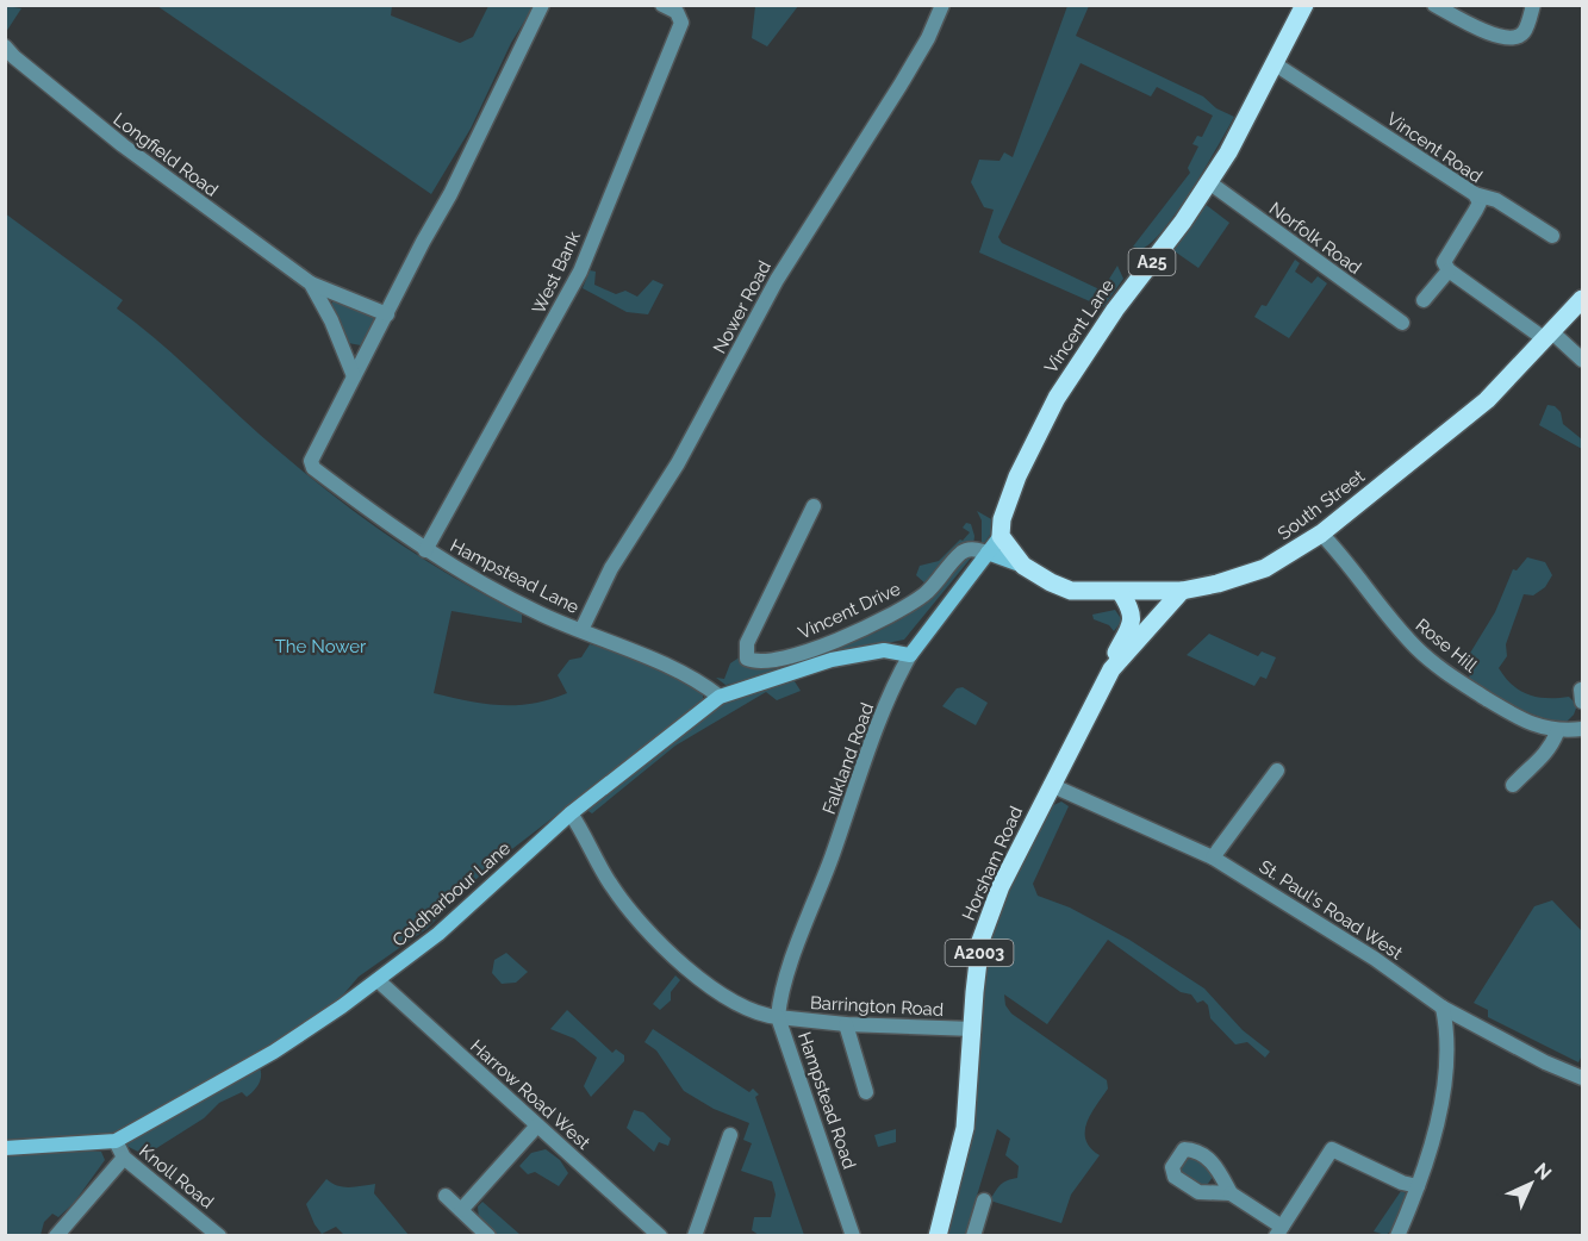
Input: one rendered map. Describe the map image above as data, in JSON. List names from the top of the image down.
{
  "streets": {
    "main road": [
      "A25",
      "Vincent Lane",
      "South Street",
      "Horsham Road",
      "A2003"
    ],
    "street": [
      "Vincent Road",
      "Longfield Road",
      "Norfolk Road",
      "West Bank",
      "Nower Road",
      "Hampstead Lane",
      "Vincent Drive",
      "Rose Hill",
      "Falkland Road",
      "Coldharbour Lane",
      "St. Paul's Road West",
      "Barrington Road",
      "Harrow Road West",
      "Hampstead Road",
      "Knoll Road"
    ]
  },
  "crossings": [
    ["Vincent Road", "Vincent Lane"],
    ["Longfield Road", "Hampstead Lane"],
    ["Norfolk Road", "Vincent Lane"],
    ["West Bank", "Hampstead Lane"],
    ["Nower Road", "Hampstead Lane"],
    ["Vincent Lane", "South Street"],
    ["Vincent Lane", "Falkland Road"],
    ["South Street", "Vincent Drive"],
    ["South Street", "Rose Hill"],
    ["South Street", "Falkland Road"],
    ["South Street", "Horsham Road"],
    ["South Street", "A2003"],
    ["Hampstead Lane", "Coldharbour Lane"],
    ["Vincent Drive", "Falkland Road"],
    ["Falkland Road", "Coldharbour Lane"],
    ["Falkland Road", "Barrington Road"],
    ["Falkland Road", "Hampstead Road"],
    ["Horsham Road", "St. Paul's Road West"],
    ["Horsham Road", "A2003"],
    ["Horsham Road", "Barrington Road"],
    ["Coldharbour Lane", "Harrow Road West"],
    ["Coldharbour Lane", "Hampstead Road"],
    ["Coldharbour Lane", "Knoll Road"],
    ["Barrington Road", "Hampstead Road"]
  ],
  "parks": ["The Nower"],
  "north": "top right"
}
